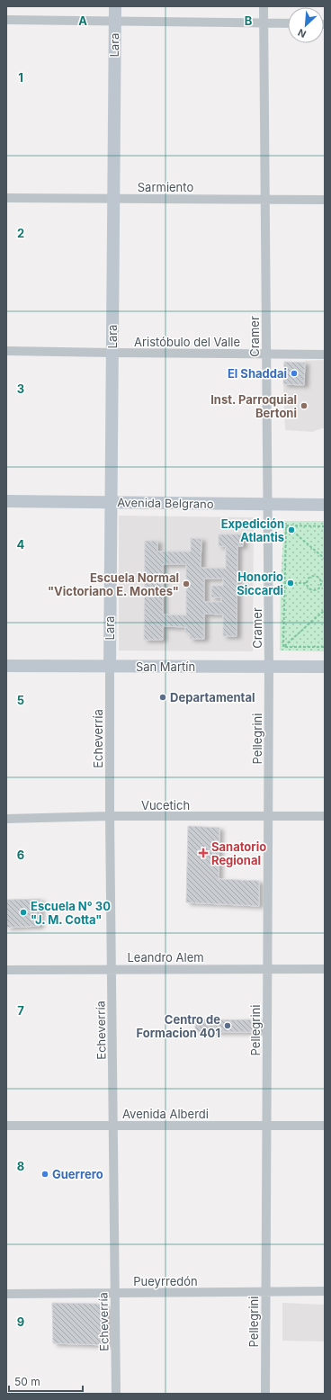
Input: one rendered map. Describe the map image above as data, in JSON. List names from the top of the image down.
{
  "streets": {
    "street": [
      "Lara",
      "Sarmiento",
      "Cramer",
      "Aristóbulo del Valle",
      "Avenida Belgrano",
      "San Martín",
      "Echeverría",
      "Pellegrini",
      "Vucetich",
      "Leandro Alem",
      "Avenida Alberdi",
      "Pueyrredón"
    ]
  },
  "crossings": [
    ["Lara", "Sarmiento"],
    ["Lara", "Aristóbulo del Valle"],
    ["Lara", "Avenida Belgrano"],
    ["Lara", "San Martín"],
    ["Lara", "Echeverría"],
    ["Sarmiento", "Cramer"],
    ["Cramer", "Aristóbulo del Valle"],
    ["Cramer", "Avenida Belgrano"],
    ["Cramer", "San Martín"],
    ["Cramer", "Pellegrini"],
    ["San Martín", "Echeverría"],
    ["San Martín", "Pellegrini"],
    ["Echeverría", "Vucetich"],
    ["Echeverría", "Leandro Alem"],
    ["Echeverría", "Avenida Alberdi"],
    ["Echeverría", "Pueyrredón"],
    ["Pellegrini", "Vucetich"],
    ["Pellegrini", "Leandro Alem"],
    ["Pellegrini", "Avenida Alberdi"],
    ["Pellegrini", "Pueyrredón"]
  ],
  "places": {
    "other": [
      "El Shaddai",
      "Inst. Parroquial Bertoni",
      "Expedición Atlantis",
      "Honorio Siccardi",
      "Escuela Normal \"Victoriano E. Montes\"",
      "Departamental",
      "Escuela N° 30 \"J. M. Cotta\"",
      "Centro de Formacion 401",
      "Guerrero"
    ],
    "health": ["Sanatorio Regional"]
  },
  "scale_bar": "50 m",
  "north": "bottom left",
  "grid": {
    "columns": ["A", "B"],
    "rows": [
      "1",
      "2",
      "3",
      "4",
      "5",
      "6",
      "7",
      "8",
      "9"
    ]
  }
}
